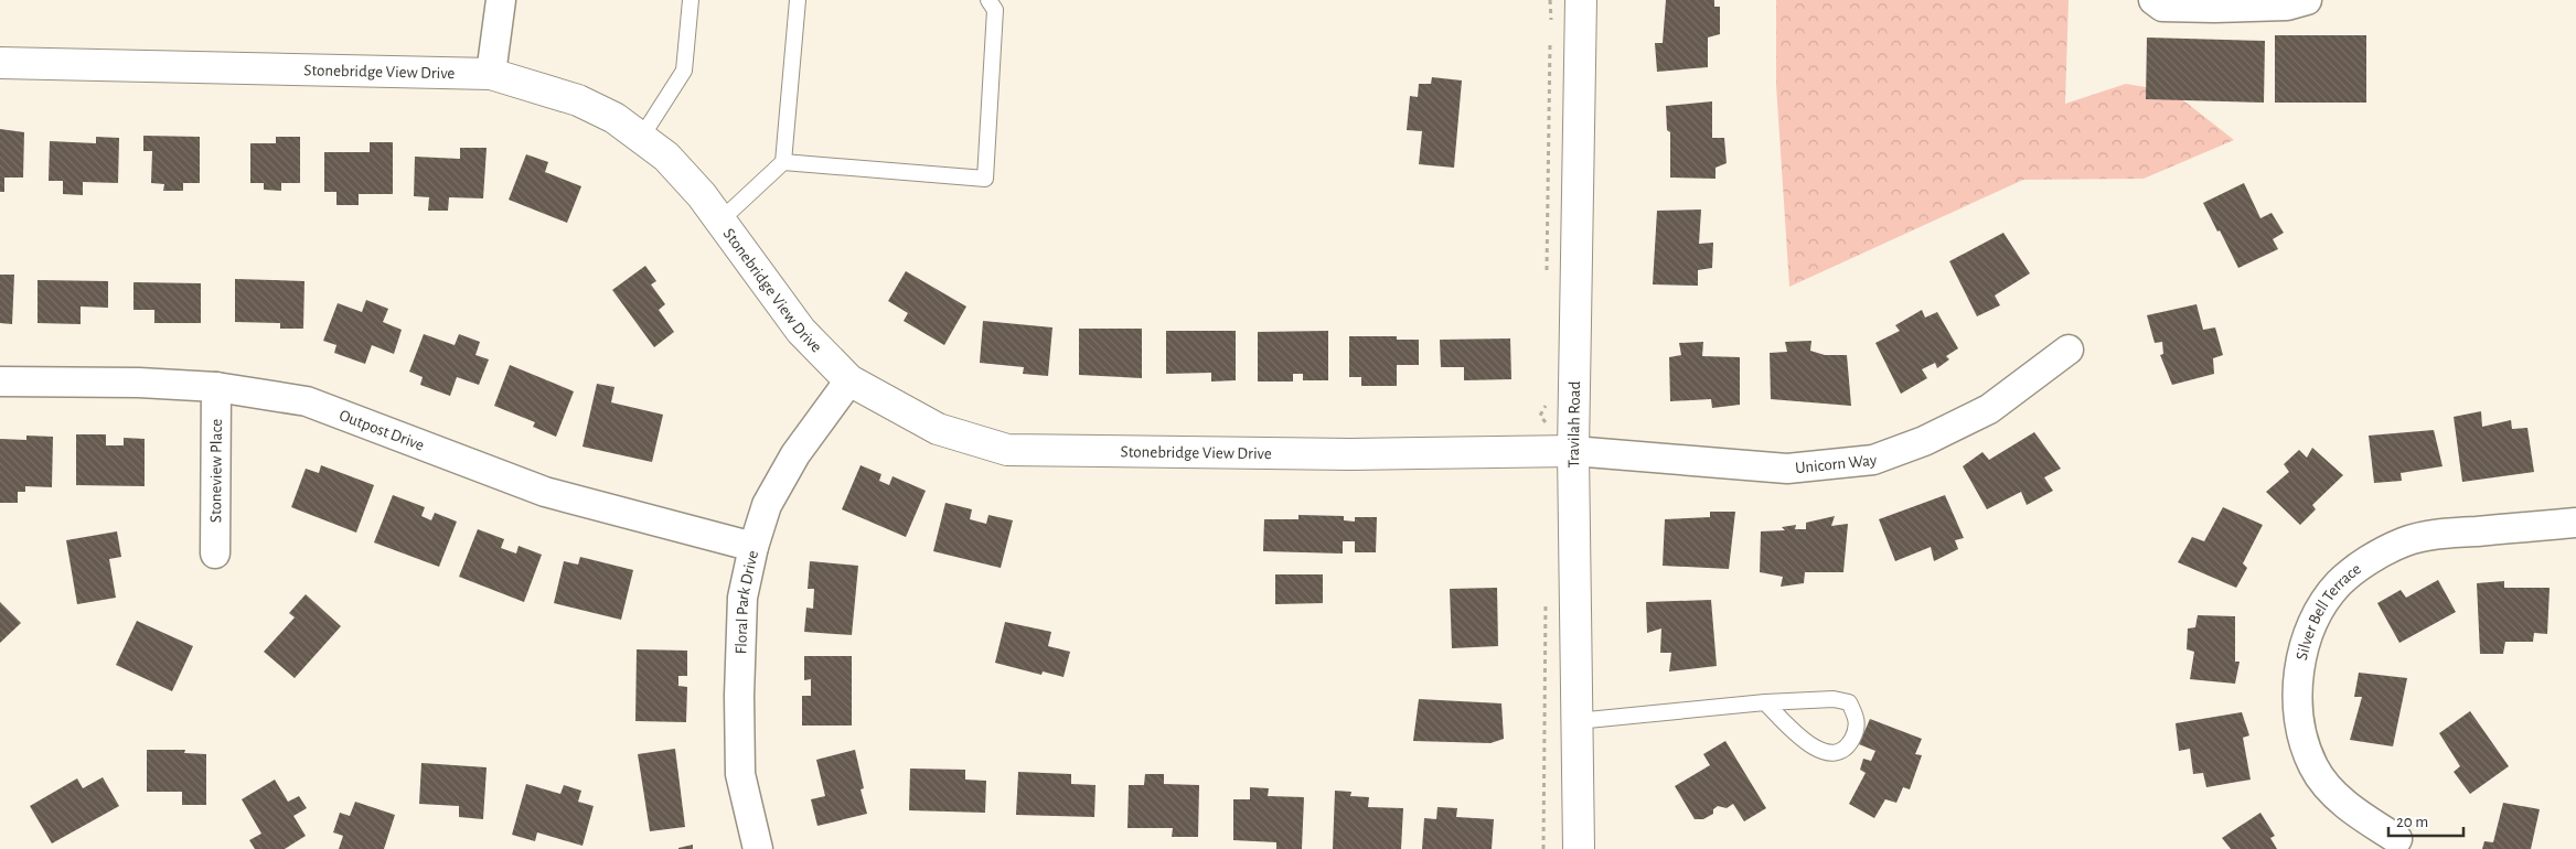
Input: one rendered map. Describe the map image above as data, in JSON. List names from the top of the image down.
{
  "streets": {
    "street": [
      "Stonebridge View Drive",
      "Travilah Road",
      "Outpost Drive",
      "Unicorn Way",
      "Stoneview Place",
      "Floral Park Drive",
      "Silver Bell Terrace"
    ]
  },
  "crossings": [
    ["Stonebridge View Drive", "Travilah Road"],
    ["Stonebridge View Drive", "Unicorn Way"],
    ["Stonebridge View Drive", "Floral Park Drive"],
    ["Travilah Road", "Unicorn Way"],
    ["Outpost Drive", "Stoneview Place"],
    ["Outpost Drive", "Floral Park Drive"]
  ],
  "scale_bar": "20 m"
}
